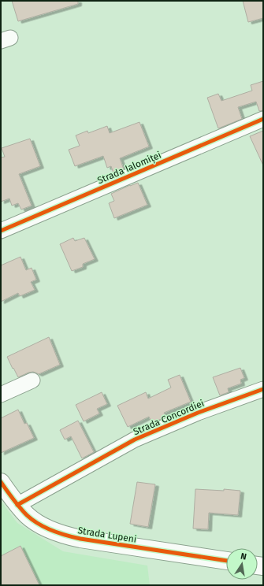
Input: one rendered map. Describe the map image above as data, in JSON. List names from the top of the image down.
{
  "streets": {
    "street": ["Strada Ialomiței", "Strada Concordiei", "Strada Lupeni"]
  },
  "crossings": [
    ["Strada Concordiei", "Strada Lupeni"]
  ],
  "north": "top"
}
